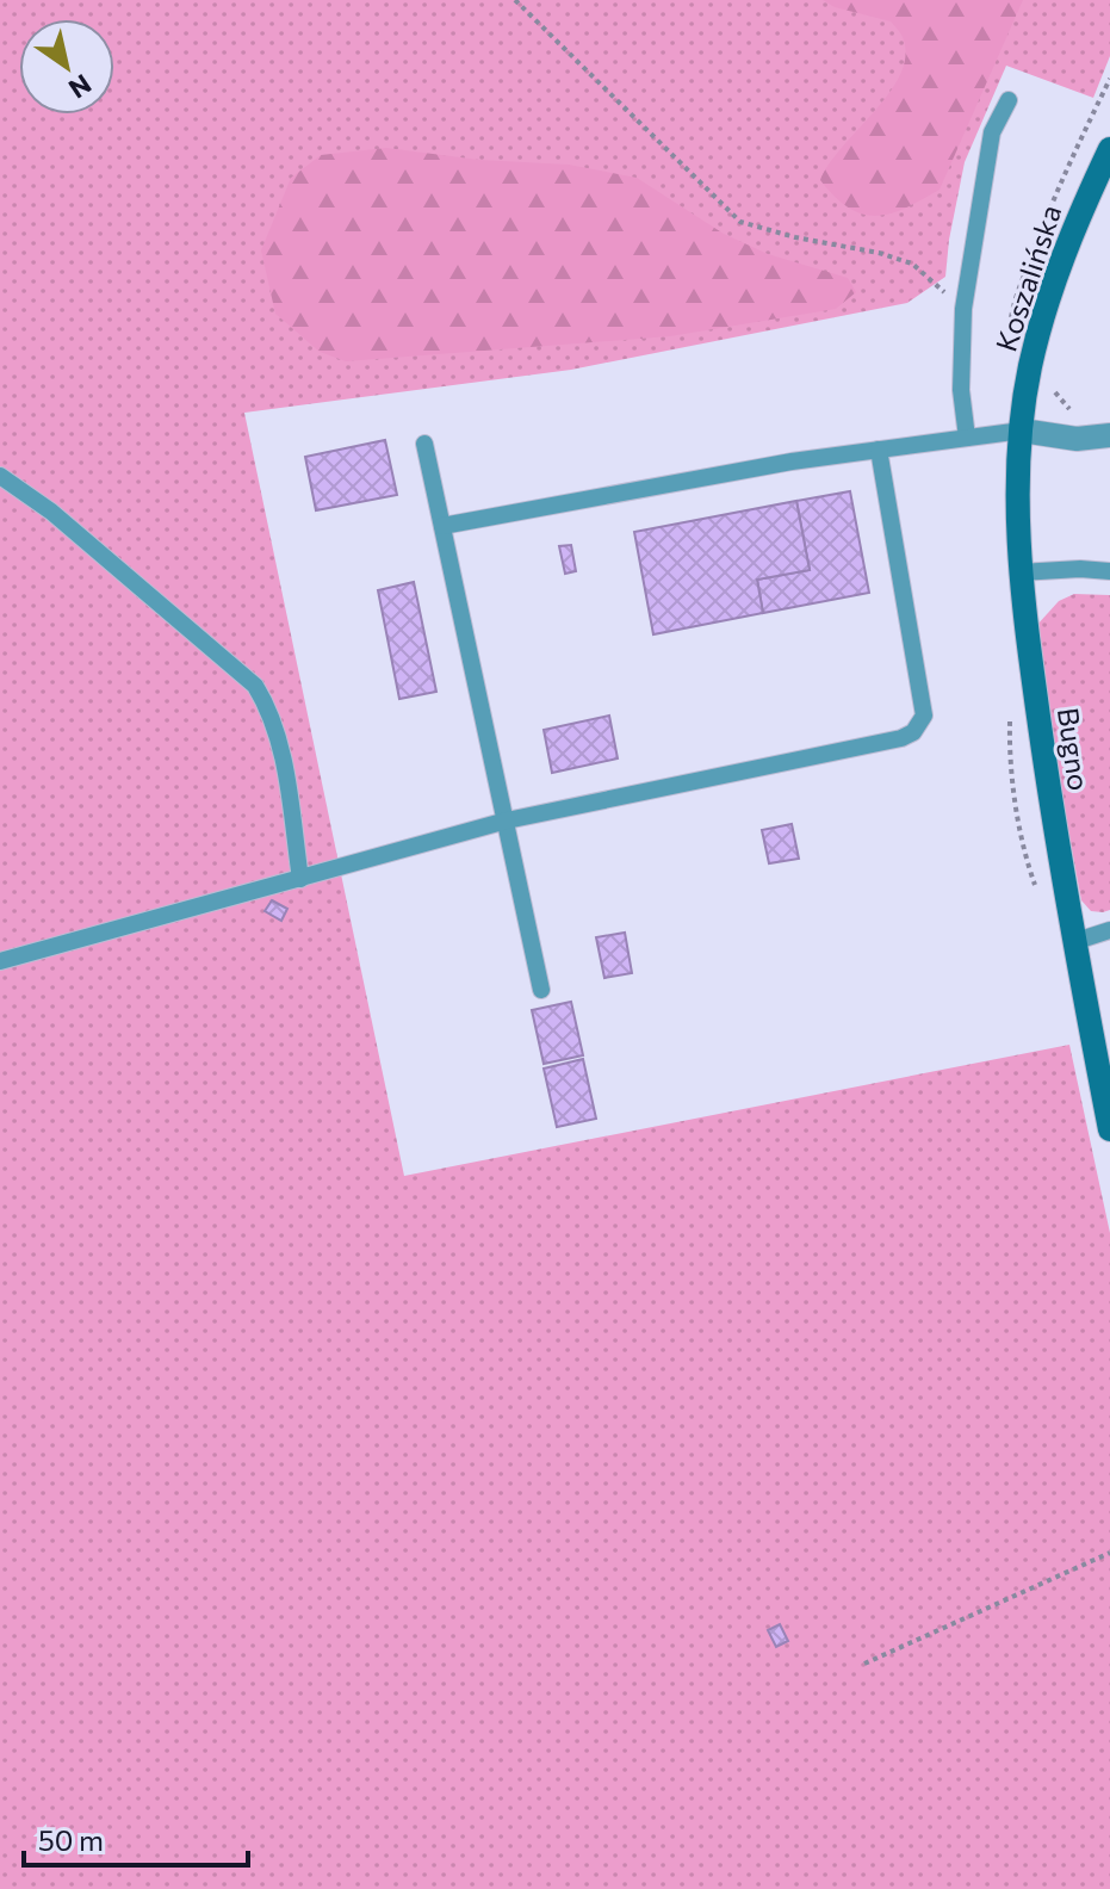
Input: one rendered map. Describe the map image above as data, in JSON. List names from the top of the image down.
{
  "streets": {
    "street": ["Koszalińska", "Bugno"]
  },
  "crossings": [
    ["Koszalińska", "Bugno"]
  ],
  "scale_bar": "50 m",
  "north": "bottom right"
}
